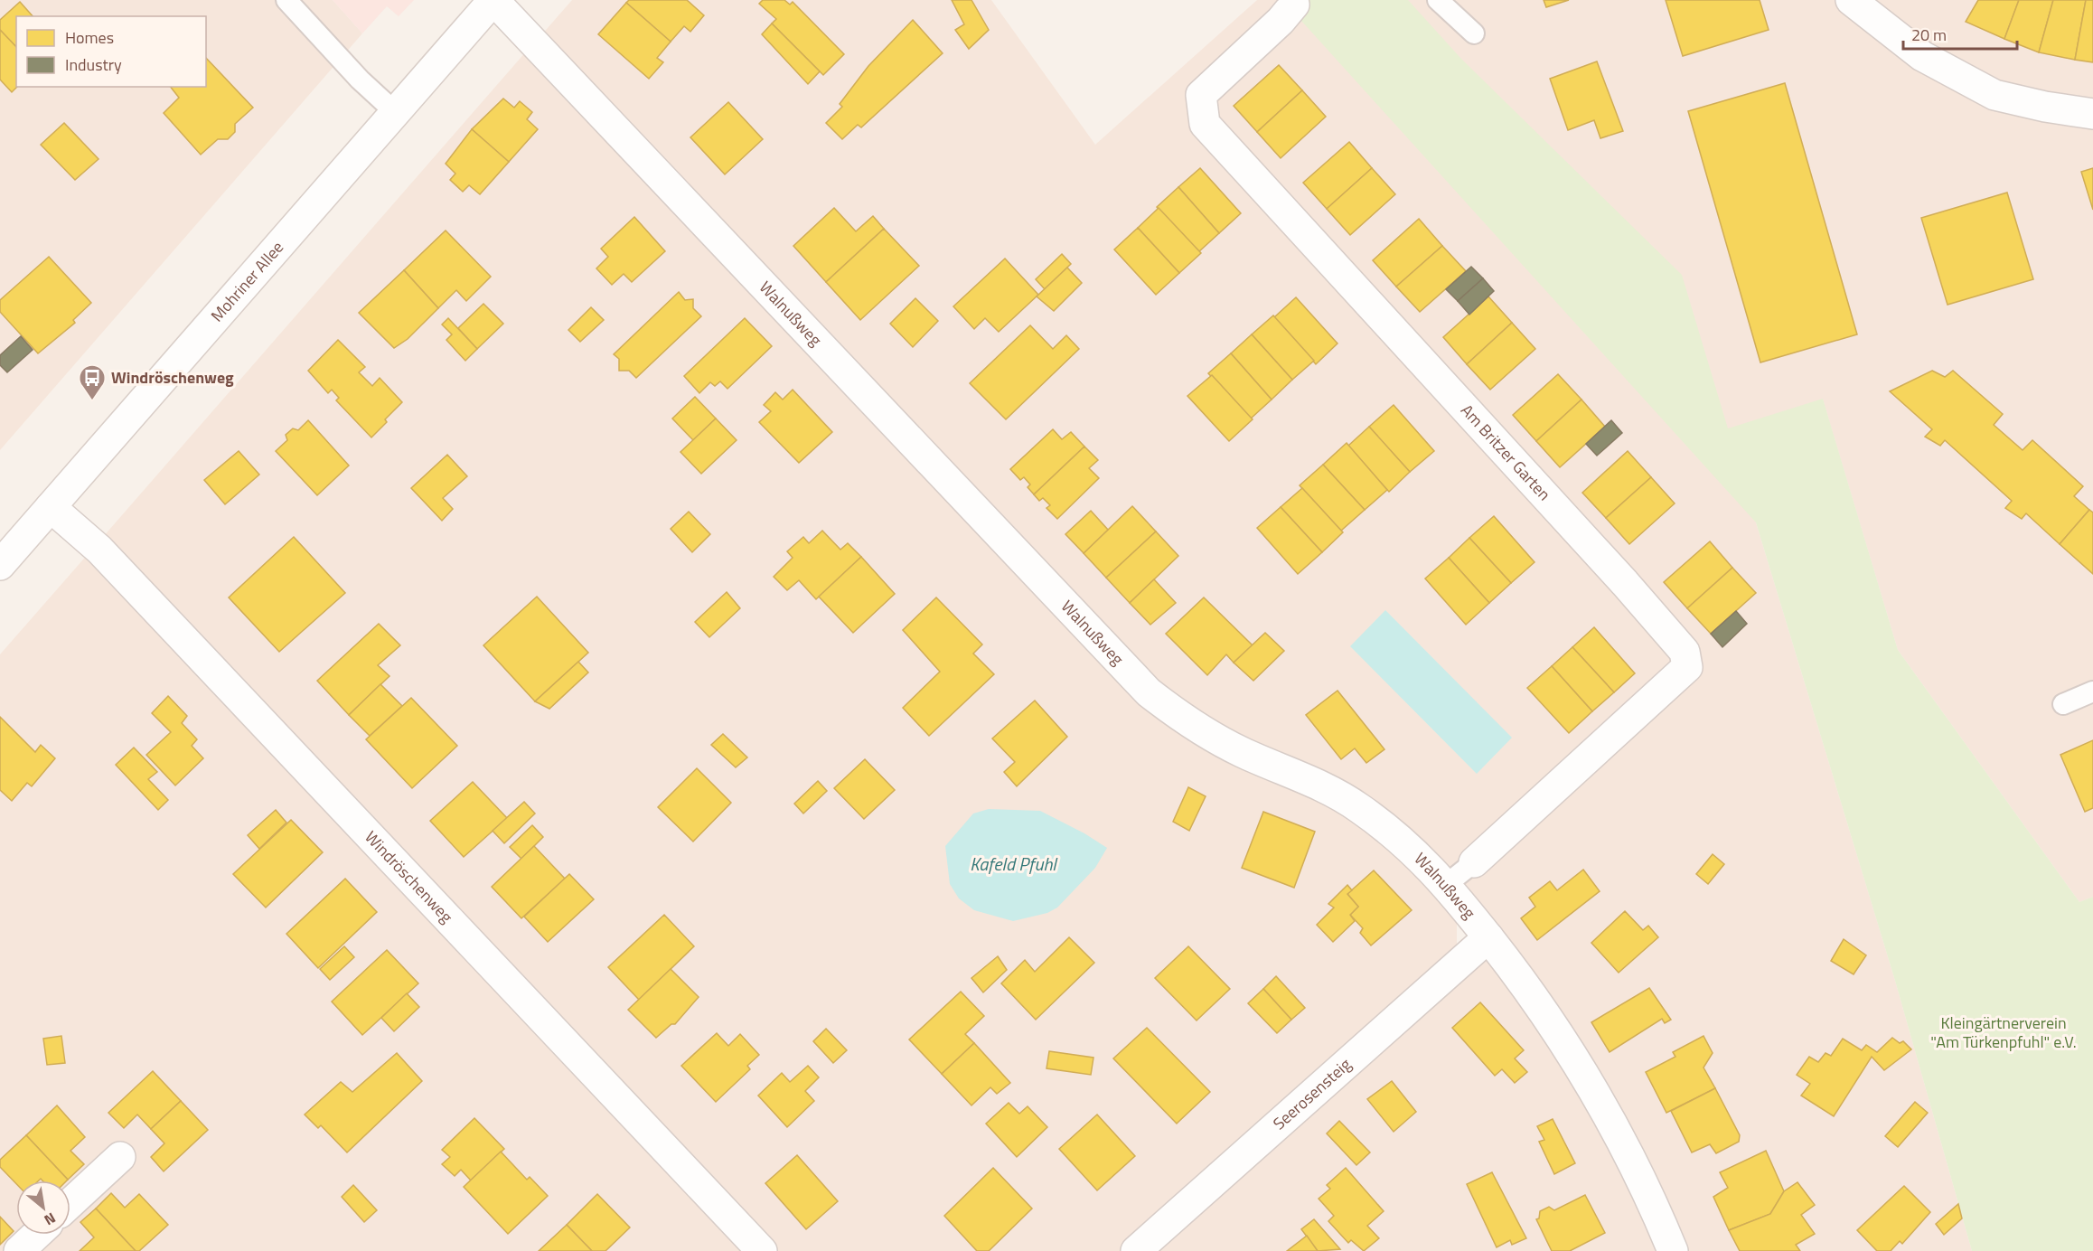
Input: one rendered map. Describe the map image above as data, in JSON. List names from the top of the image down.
{
  "streets": {
    "street": [
      "Mohriner Allee",
      "Walnußweg",
      "Am Britzer Garten",
      "Windröschenweg",
      "Seerosensteig"
    ]
  },
  "crossings": [
    ["Mohriner Allee", "Walnußweg"],
    ["Mohriner Allee", "Windröschenweg"],
    ["Walnußweg", "Am Britzer Garten"],
    ["Walnußweg", "Seerosensteig"]
  ],
  "water": ["Kafeld Pfuhl"],
  "parks": ["Kleingärtnerverein \"Am Türkenpfuhl\" e.V."],
  "places": {
    "bus stop": ["Windröschenweg"]
  },
  "legend": ["Homes", "Industry"],
  "scale_bar": "20 m",
  "north": "bottom right"
}
